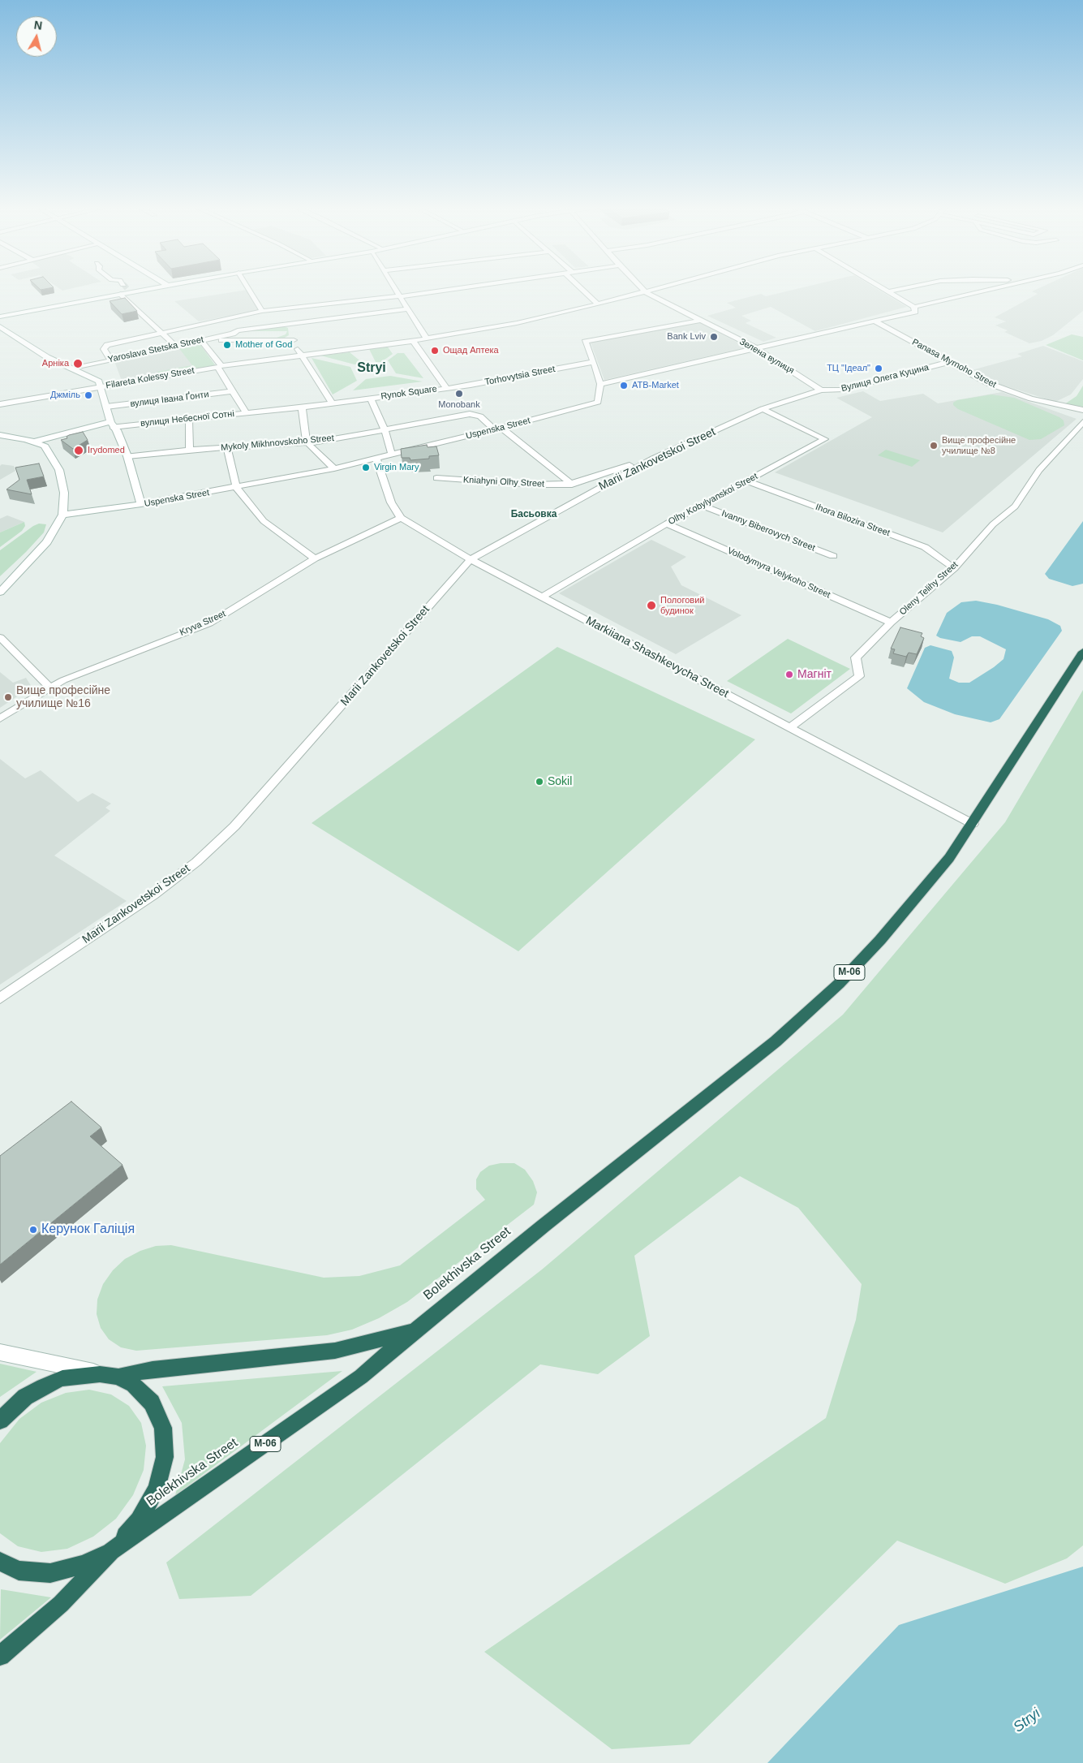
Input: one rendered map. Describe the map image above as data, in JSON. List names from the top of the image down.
{
  "streets": {
    "highway": ["М-06", "Bolekhivska Street"],
    "main road": ["вулиця Небесної Сотні", "Uspenska Street"],
    "street": [
      "Yaroslava Stetska Street",
      "Зелена вулиця",
      "Panasa Myrnoho Street",
      "Torhovytsia Street",
      "Filareta Kolessy Street",
      "Вулиця Олега Куцина",
      "Rynok Square",
      "вулиця Івана Ґонти",
      "Mykoly Mikhnovskoho Street",
      "Marii Zankovetskoi Street",
      "Kniahyni Olhy Street",
      "Olhy Kobylyanskoi Street",
      "Ihora Bilozira Street",
      "Ivanny Biberovych Street",
      "Volodymyra Velykoho Street",
      "Oleny Telihy Street",
      "Kryva Street",
      "Markiiana Shashkevycha Street"
    ]
  },
  "crossings": [
    ["Зелена вулиця", "Вулиця Олега Куцина"],
    ["Зелена вулиця", "Marii Zankovetskoi Street"],
    ["Panasa Myrnoho Street", "Вулиця Олега Куцина"],
    ["Torhovytsia Street", "Rynok Square"],
    ["Вулиця Олега Куцина", "Marii Zankovetskoi Street"],
    ["Rynok Square", "вулиця Небесної Сотні"],
    ["Uspenska Street", "Mykoly Mikhnovskoho Street"],
    ["Uspenska Street", "Markiiana Shashkevycha Street"],
    ["Mykoly Mikhnovskoho Street", "Kniahyni Olhy Street"],
    ["Marii Zankovetskoi Street", "Olhy Kobylyanskoi Street"],
    ["Marii Zankovetskoi Street", "Markiiana Shashkevycha Street"],
    ["Olhy Kobylyanskoi Street", "Ihora Bilozira Street"],
    ["Olhy Kobylyanskoi Street", "Ivanny Biberovych Street"],
    ["Olhy Kobylyanskoi Street", "Volodymyra Velykoho Street"],
    ["Olhy Kobylyanskoi Street", "Markiiana Shashkevycha Street"],
    ["Ihora Bilozira Street", "Oleny Telihy Street"],
    ["Volodymyra Velykoho Street", "Oleny Telihy Street"],
    ["Oleny Telihy Street", "Markiiana Shashkevycha Street"],
    ["Kryva Street", "Markiiana Shashkevycha Street"],
    ["Markiiana Shashkevycha Street", "М-06"],
    ["Markiiana Shashkevycha Street", "Bolekhivska Street"],
    ["М-06", "Bolekhivska Street"]
  ],
  "districts": ["Stryi", "Басьовка"],
  "water": ["Stryi"],
  "places": [
    "Bank Lviv",
    "Mother of God",
    "Ощад Аптека",
    "Арніка",
    "ТЦ \"Ідеал\"",
    "ATB-Market",
    "Monobank",
    "Джміль",
    "Вище професійне училище №8",
    "Irydomed",
    "Virgin Mary",
    "Пологовий будинок",
    "Магніт",
    "Вище професійне училище №16",
    "Sokil",
    "Керунок Галіція"
  ],
  "north": "top"
}
